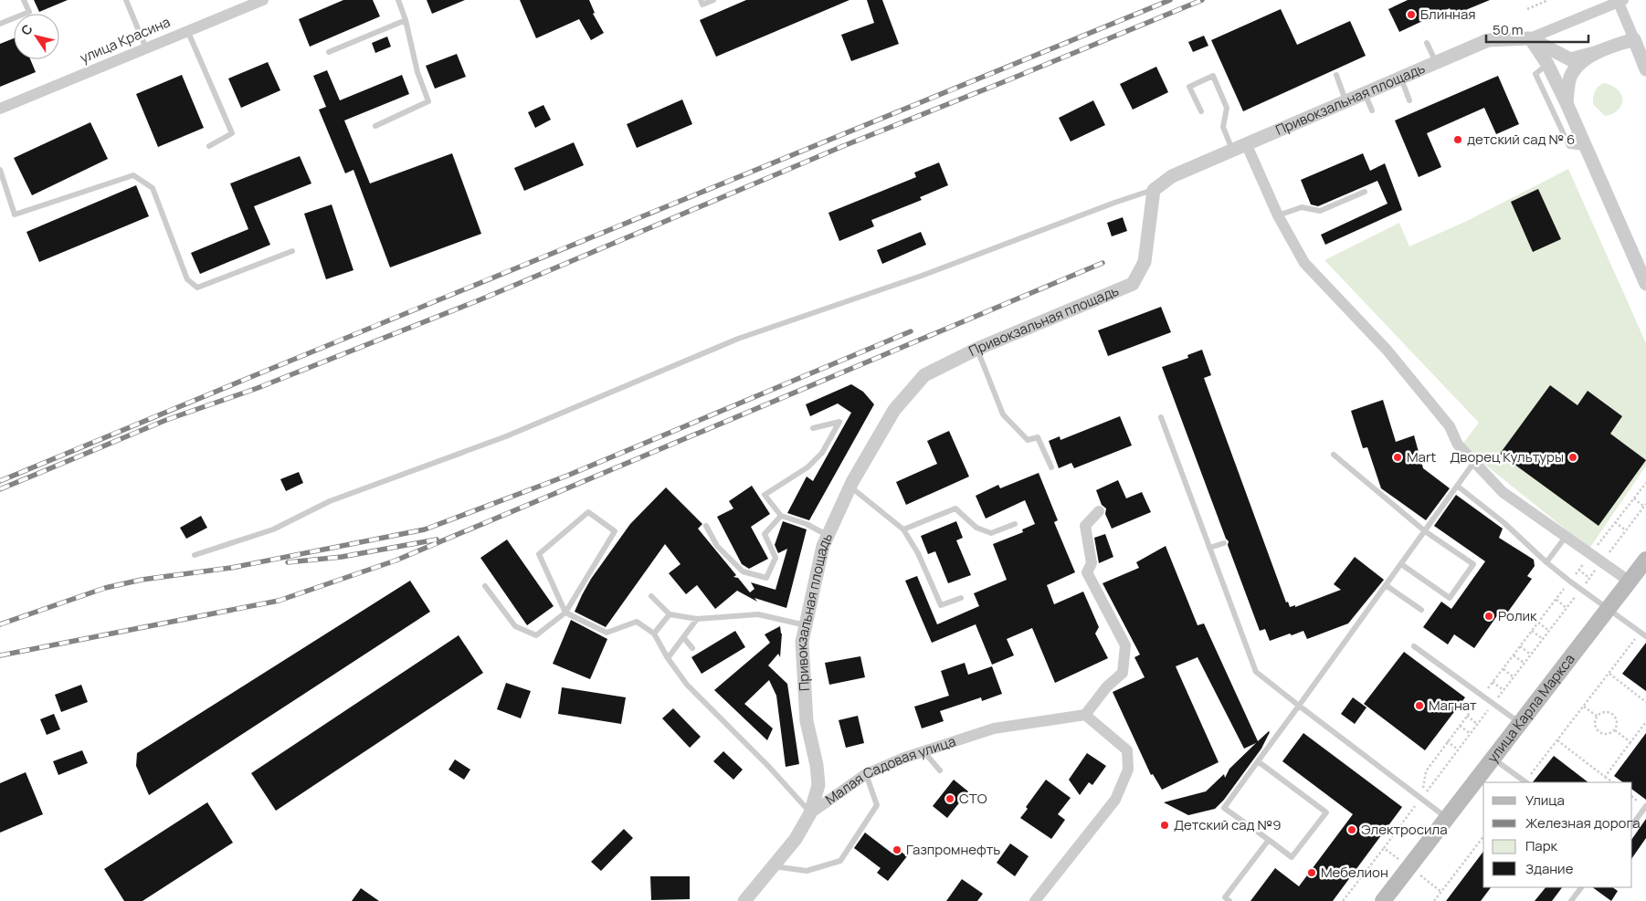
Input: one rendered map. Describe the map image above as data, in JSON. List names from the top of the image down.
{
  "streets": {
    "main road": ["улица Карла Маркса"],
    "street": ["улица Красина", "Привокзальная площадь", "Малая Садовая улица"]
  },
  "crossings": [
    ["Привокзальная площадь", "Малая Садовая улица"]
  ],
  "places": [
    "Блинная",
    "детский сад № 6",
    "Mart",
    "Дворец Культуры",
    "Ролик",
    "Магнат",
    "СТО",
    "Детский сад №9",
    "Электросила",
    "Газпромнефть",
    "Мебелион"
  ],
  "legend": [
    "Улица",
    "Железная дорога",
    "Парк",
    "Здание"
  ],
  "scale_bar": "50 m",
  "north": "top left"
}
